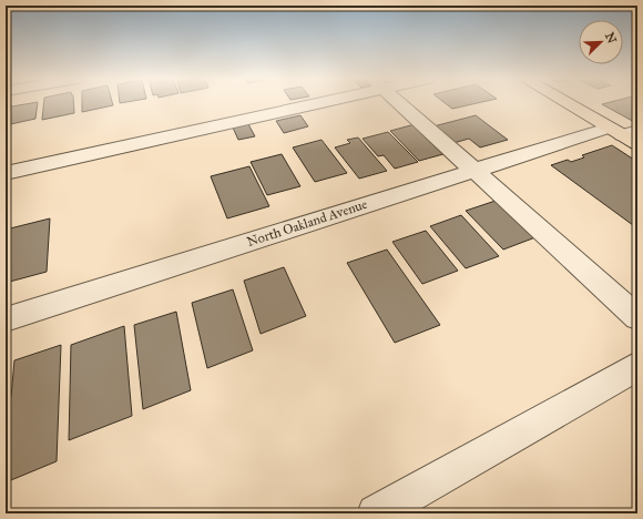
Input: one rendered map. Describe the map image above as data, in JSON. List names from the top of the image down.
{
  "streets": {
    "street": ["North Oakland Avenue"]
  },
  "north": "top right"
}
